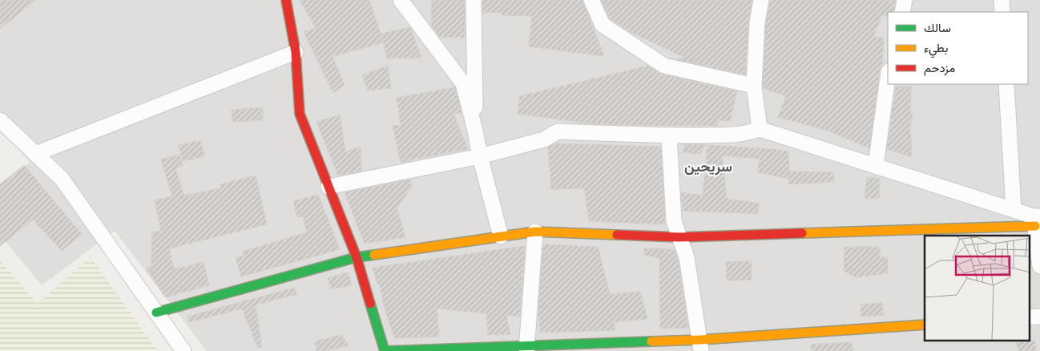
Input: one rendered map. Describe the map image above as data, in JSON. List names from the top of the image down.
{
  "districts": ["سريحين"],
  "legend": ["سالك", "بطيء", "مزدحم"]
}
